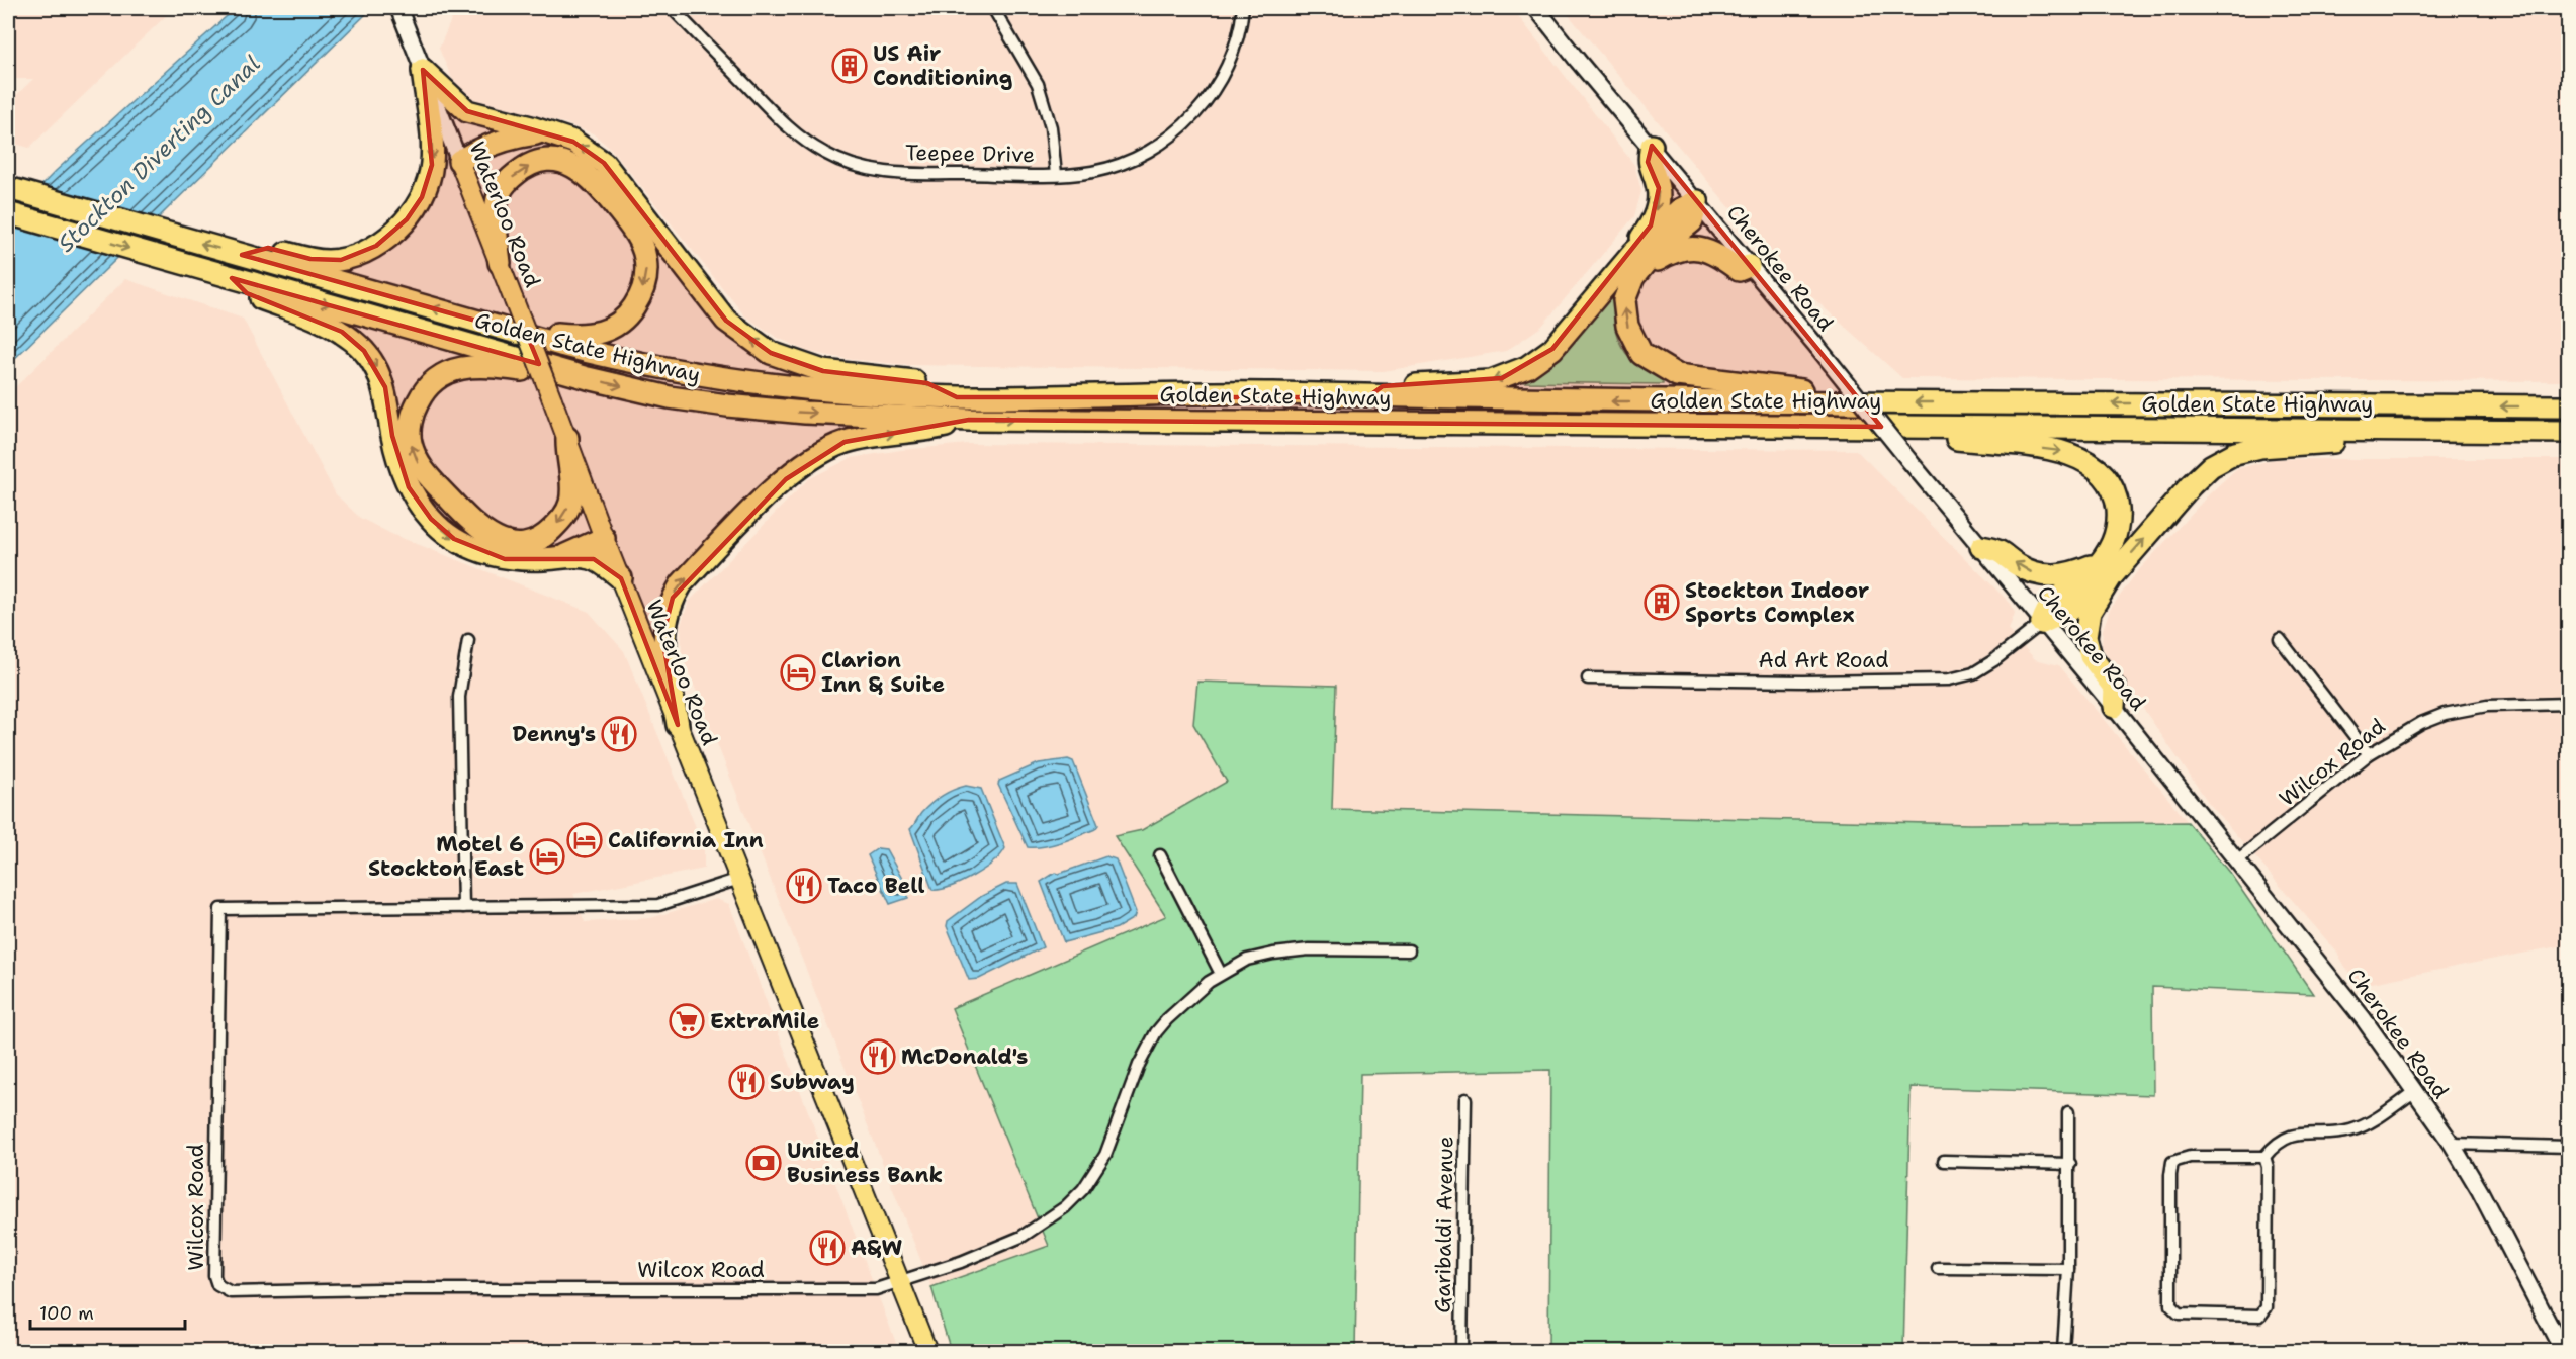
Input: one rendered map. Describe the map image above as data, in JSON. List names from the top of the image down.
{
  "streets": {
    "highway": ["Golden State Highway"],
    "main road": ["Waterloo Road"],
    "street": [
      "Teepee Drive",
      "Cherokee Road",
      "Ad Art Road",
      "Wilcox Road",
      "Garibaldi Avenue"
    ]
  },
  "crossings": [
    ["Waterloo Road", "Wilcox Road"],
    ["Cherokee Road", "Ad Art Road"],
    ["Cherokee Road", "Wilcox Road"]
  ],
  "water": ["Stockton Diverting Canal"],
  "places": {
    "building": ["US Air Conditioning", "Stockton Indoor Sports Complex"],
    "hotel": ["Clarion Inn & Suite", "California Inn", "Motel 6 Stockton East"],
    "restaurant": [
      "Denny's",
      "Taco Bell",
      "McDonald's",
      "Subway",
      "A&W"
    ],
    "supermarket": ["ExtraMile"],
    "bank": ["United Business Bank"]
  },
  "scale_bar": "100 m"
}
